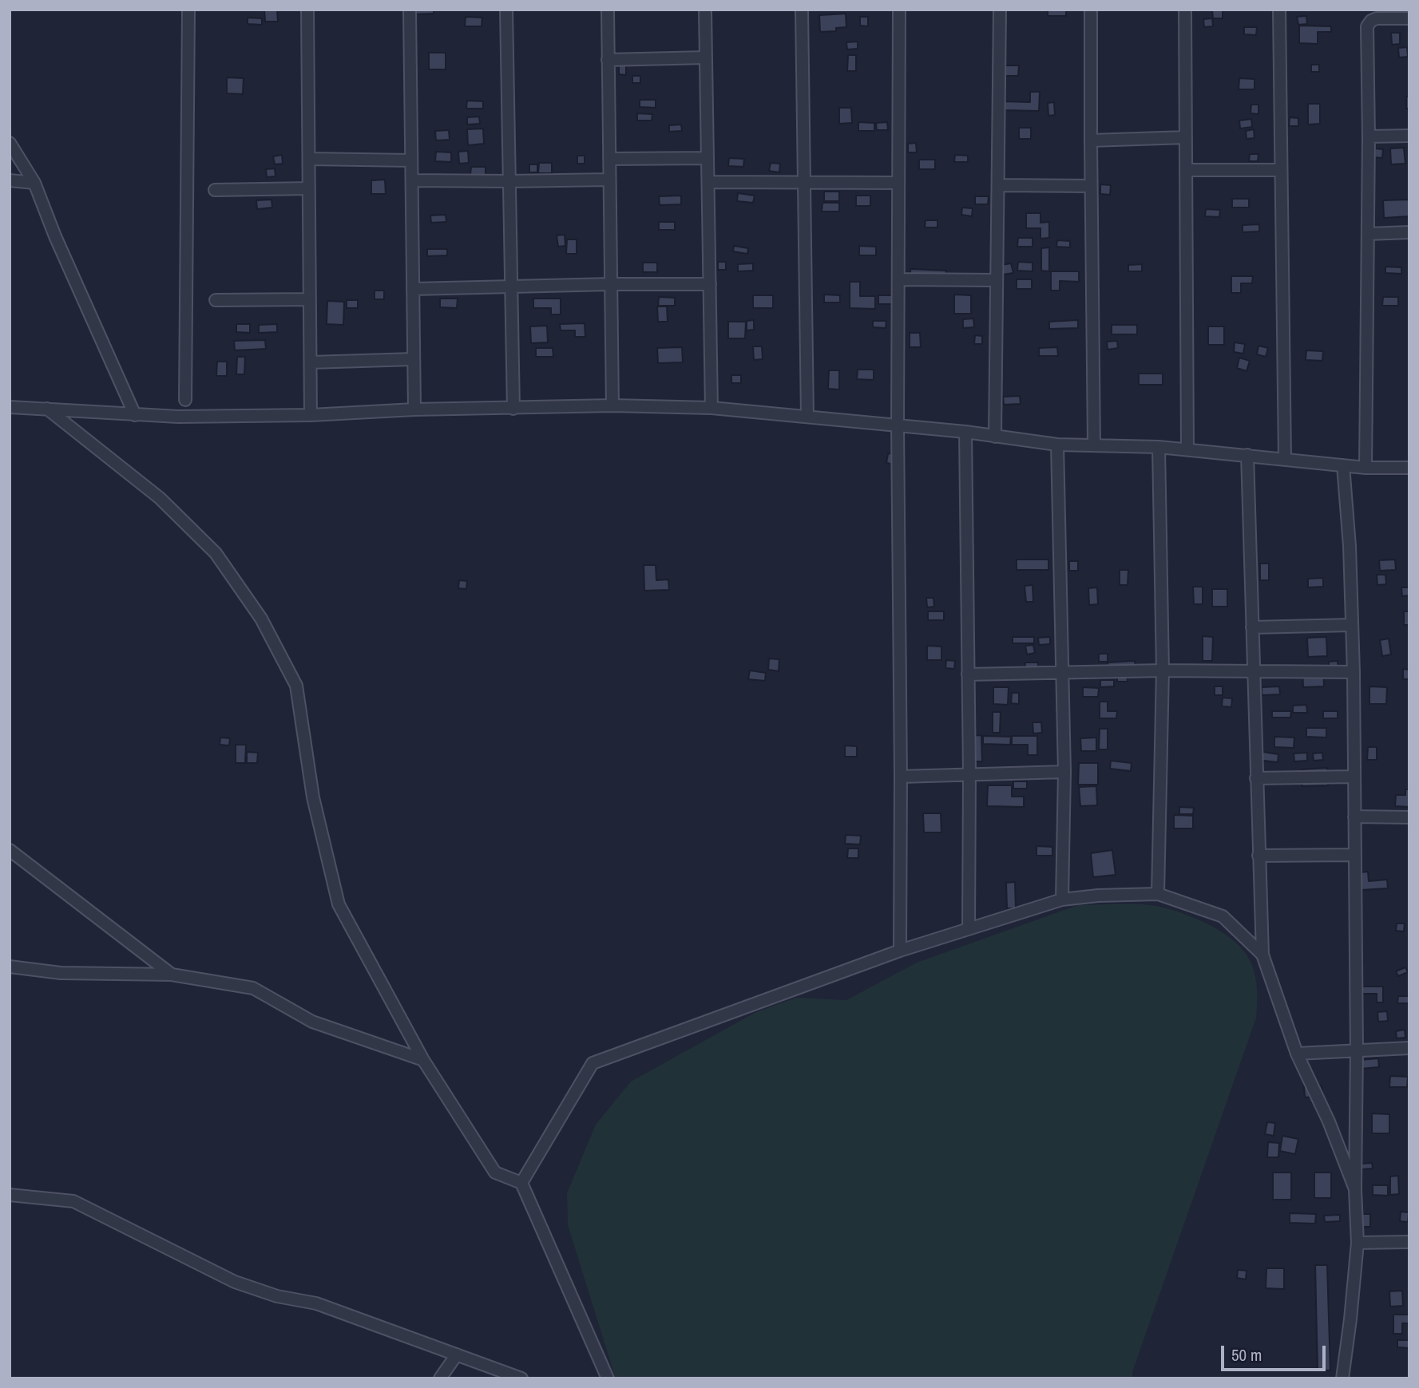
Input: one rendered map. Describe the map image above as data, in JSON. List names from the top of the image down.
{
  "scale_bar": "50 m"
}
